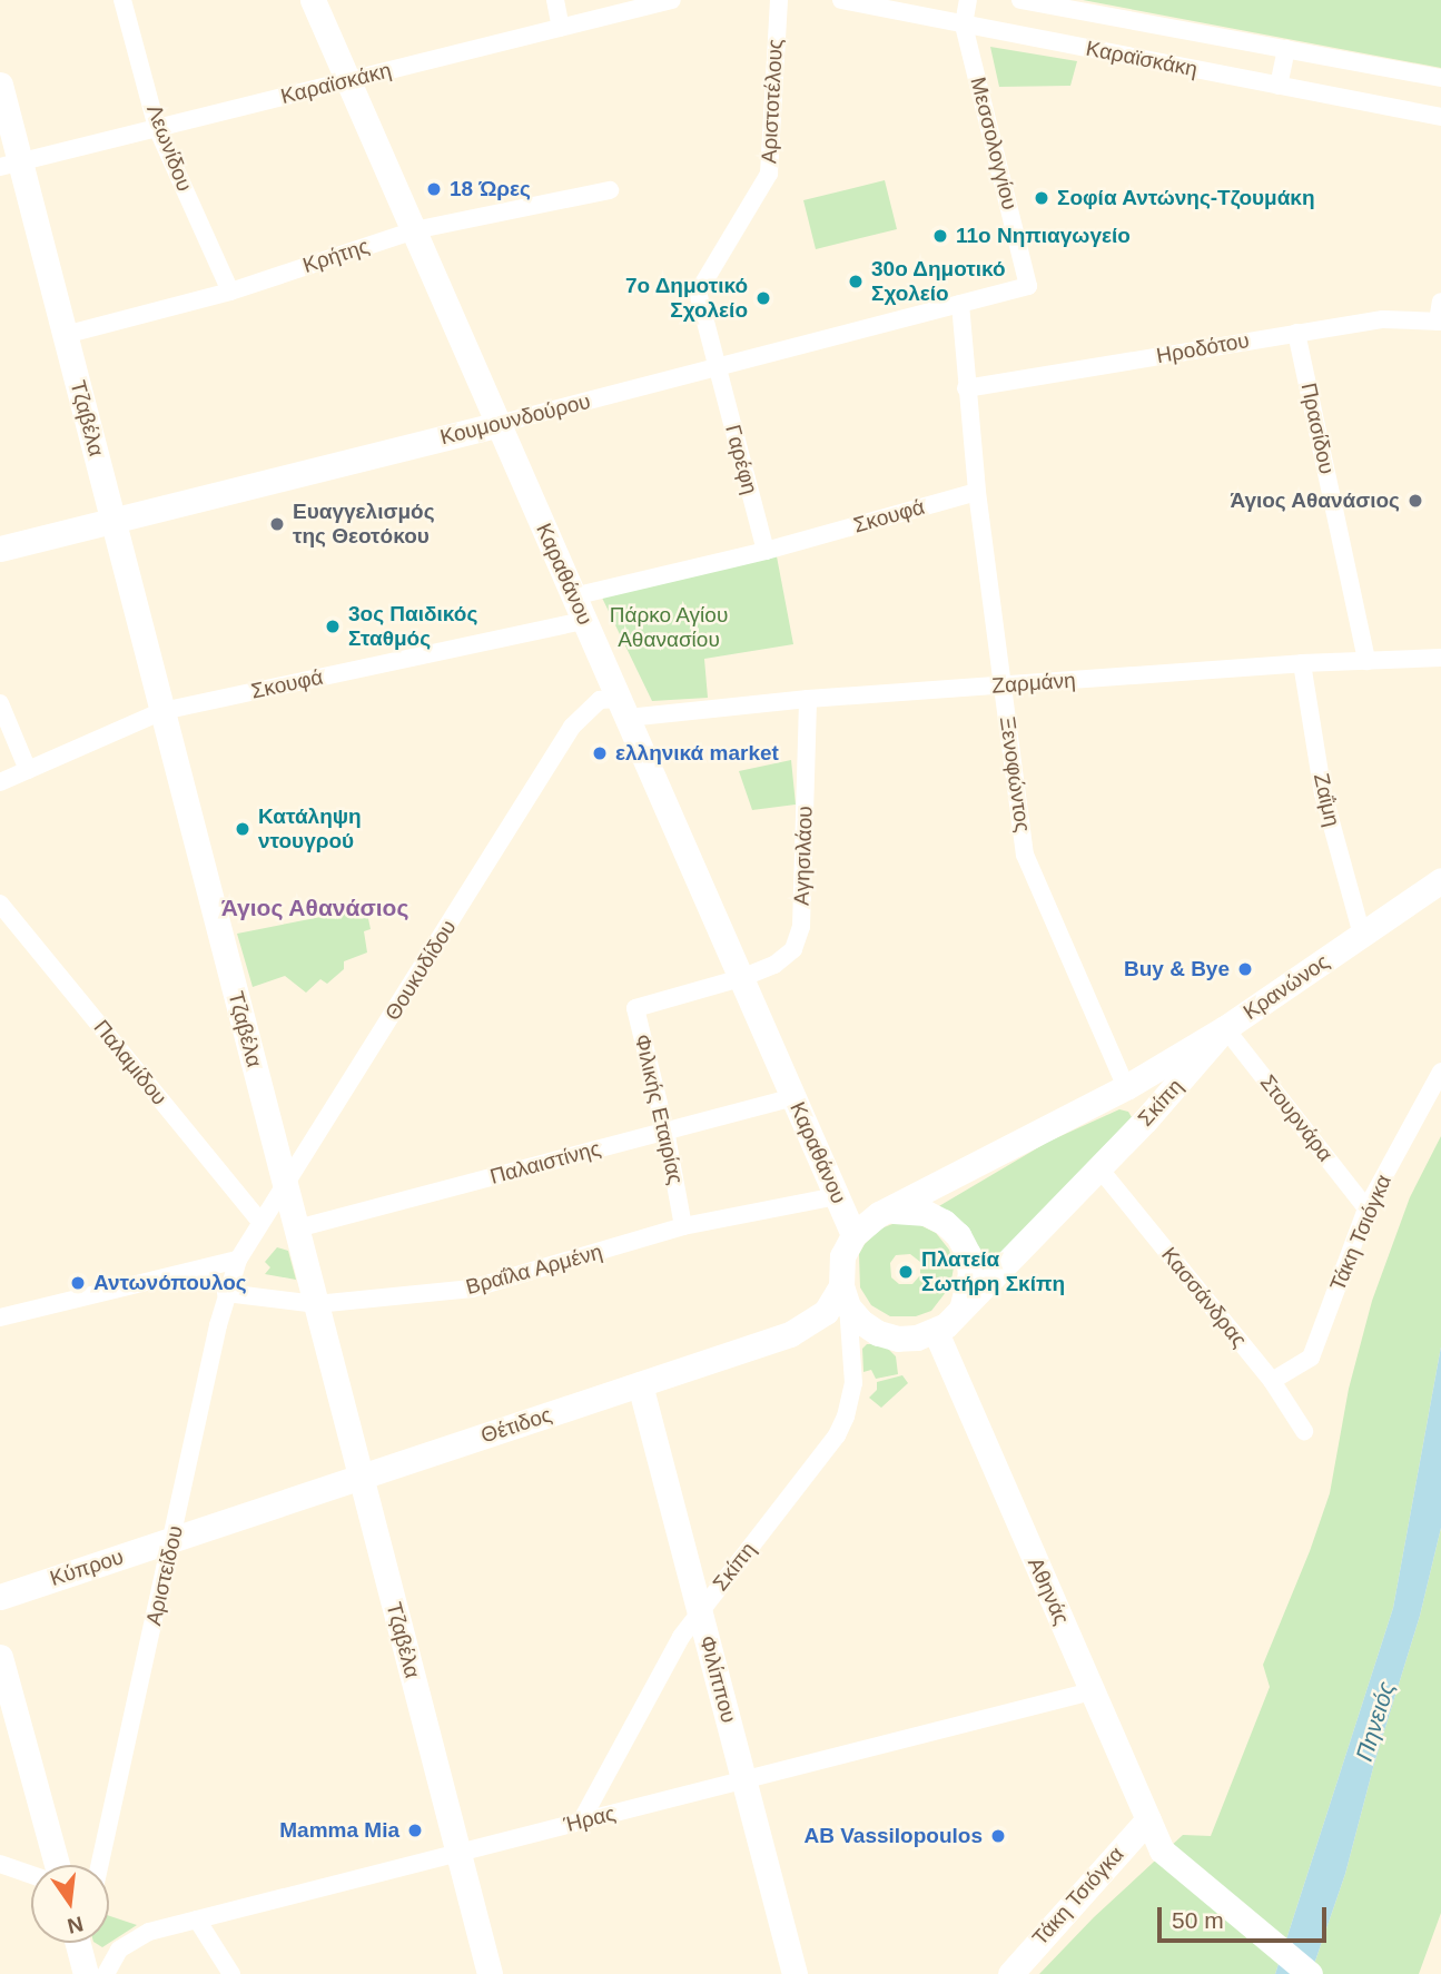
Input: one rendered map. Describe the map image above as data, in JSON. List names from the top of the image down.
{
  "streets": {
    "street": [
      "Καραϊσκάκη",
      "Αριστοτέλους",
      "Μεσσολογγίου",
      "Λεωνίδου",
      "Κρήτης",
      "Ηροδότου",
      "Τζαβέλα",
      "Κουμουνδούρου",
      "Πρασίδου",
      "Γαρέφη",
      "Σκουφά",
      "Καραθάνου",
      "Ζαρμάνη",
      "Ξενοφώντος",
      "Ζαΐμη",
      "Αγησιλάου",
      "Θουκυδίδου",
      "Κρανώνος",
      "Παλαμίδου",
      "Σκίπη",
      "Φιλικής Εταιρίας",
      "Στουρνάρα",
      "Παλαιστίνης",
      "Τάκη Τσιόγκα",
      "Βραΐλα Αρμένη",
      "Κασσάνδρας",
      "Θέτιδος",
      "Κύπρου",
      "Αριστείδου",
      "Αθηνάς",
      "Φιλίππου",
      "Ήρας"
    ]
  },
  "crossings": [
    ["Καραϊσκάκη", "Μεσσολογγίου"],
    ["Καραϊσκάκη", "Λεωνίδου"],
    ["Καραϊσκάκη", "Τζαβέλα"],
    ["Καραϊσκάκη", "Καραθάνου"],
    ["Αριστοτέλους", "Κουμουνδούρου"],
    ["Αριστοτέλους", "Γαρέφη"],
    ["Μεσσολογγίου", "Κουμουνδούρου"],
    ["Λεωνίδου", "Κρήτης"],
    ["Κρήτης", "Τζαβέλα"],
    ["Κρήτης", "Καραθάνου"],
    ["Ηροδότου", "Πρασίδου"],
    ["Ηροδότου", "Ξενοφώντος"],
    ["Τζαβέλα", "Κουμουνδούρου"],
    ["Τζαβέλα", "Σκουφά"],
    ["Τζαβέλα", "Θουκυδίδου"],
    ["Τζαβέλα", "Παλαιστίνης"],
    ["Τζαβέλα", "Βραΐλα Αρμένη"],
    ["Τζαβέλα", "Θέτιδος"],
    ["Τζαβέλα", "Ήρας"],
    ["Κουμουνδούρου", "Γαρέφη"],
    ["Κουμουνδούρου", "Καραθάνου"],
    ["Κουμουνδούρου", "Ξενοφώντος"],
    ["Πρασίδου", "Ζαρμάνη"],
    ["Γαρέφη", "Σκουφά"],
    ["Σκουφά", "Καραθάνου"],
    ["Σκουφά", "Ξενοφώντος"],
    ["Καραθάνου", "Ζαρμάνη"],
    ["Καραθάνου", "Αγησιλάου"],
    ["Καραθάνου", "Θουκυδίδου"],
    ["Καραθάνου", "Σκίπη"],
    ["Καραθάνου", "Φιλικής Εταιρίας"],
    ["Καραθάνου", "Παλαιστίνης"],
    ["Καραθάνου", "Βραΐλα Αρμένη"],
    ["Καραθάνου", "Θέτιδος"],
    ["Καραθάνου", "Αθηνάς"],
    ["Ζαρμάνη", "Ξενοφώντος"],
    ["Ζαρμάνη", "Ζαΐμη"],
    ["Ζαρμάνη", "Αγησιλάου"],
    ["Ζαρμάνη", "Θουκυδίδου"],
    ["Ξενοφώντος", "Κρανώνος"],
    ["Ζαΐμη", "Κρανώνος"],
    ["Αγησιλάου", "Φιλικής Εταιρίας"],
    ["Θουκυδίδου", "Παλαμίδου"],
    ["Θουκυδίδου", "Αριστείδου"],
    ["Κρανώνος", "Σκίπη"],
    ["Κρανώνος", "Στουρνάρα"],
    ["Σκίπη", "Στουρνάρα"],
    ["Σκίπη", "Κασσάνδρας"],
    ["Σκίπη", "Θέτιδος"],
    ["Σκίπη", "Αθηνάς"],
    ["Σκίπη", "Φιλίππου"],
    ["Σκίπη", "Ήρας"],
    ["Φιλικής Εταιρίας", "Παλαιστίνης"],
    ["Φιλικής Εταιρίας", "Βραΐλα Αρμένη"],
    ["Στουρνάρα", "Τάκη Τσιόγκα"],
    ["Τάκη Τσιόγκα", "Κασσάνδρας"],
    ["Τάκη Τσιόγκα", "Αθηνάς"],
    ["Βραΐλα Αρμένη", "Αριστείδου"],
    ["Θέτιδος", "Κύπρου"],
    ["Θέτιδος", "Αριστείδου"],
    ["Θέτιδος", "Αθηνάς"],
    ["Θέτιδος", "Φιλίππου"],
    ["Κύπρου", "Αριστείδου"],
    ["Αθηνάς", "Ήρας"],
    ["Φιλίππου", "Ήρας"]
  ],
  "districts": ["Άγιος Αθανάσιος"],
  "water": ["Πηνειός"],
  "parks": ["Πάρκο Αγίου Αθανασίου"],
  "places": [
    "18 Ώρες",
    "Σοφία Αντώνης-Τζουμάκη",
    "11ο Νηπιαγωγείο",
    "30ο Δημοτικό Σχολείο",
    "7ο Δημοτικό Σχολείο",
    "Άγιος Αθανάσιος",
    "Ευαγγελισμός της Θεοτόκου",
    "3ος Παιδικός Σταθμός",
    "ελληνικά market",
    "Κατάληψη ντουγρού",
    "Buy & Bye",
    "Πλατεία Σωτήρη Σκίπη",
    "Αντωνόπουλος",
    "Mamma Mia",
    "AB Vassilopoulos"
  ],
  "scale_bar": "50 m",
  "north": "bottom"
}
